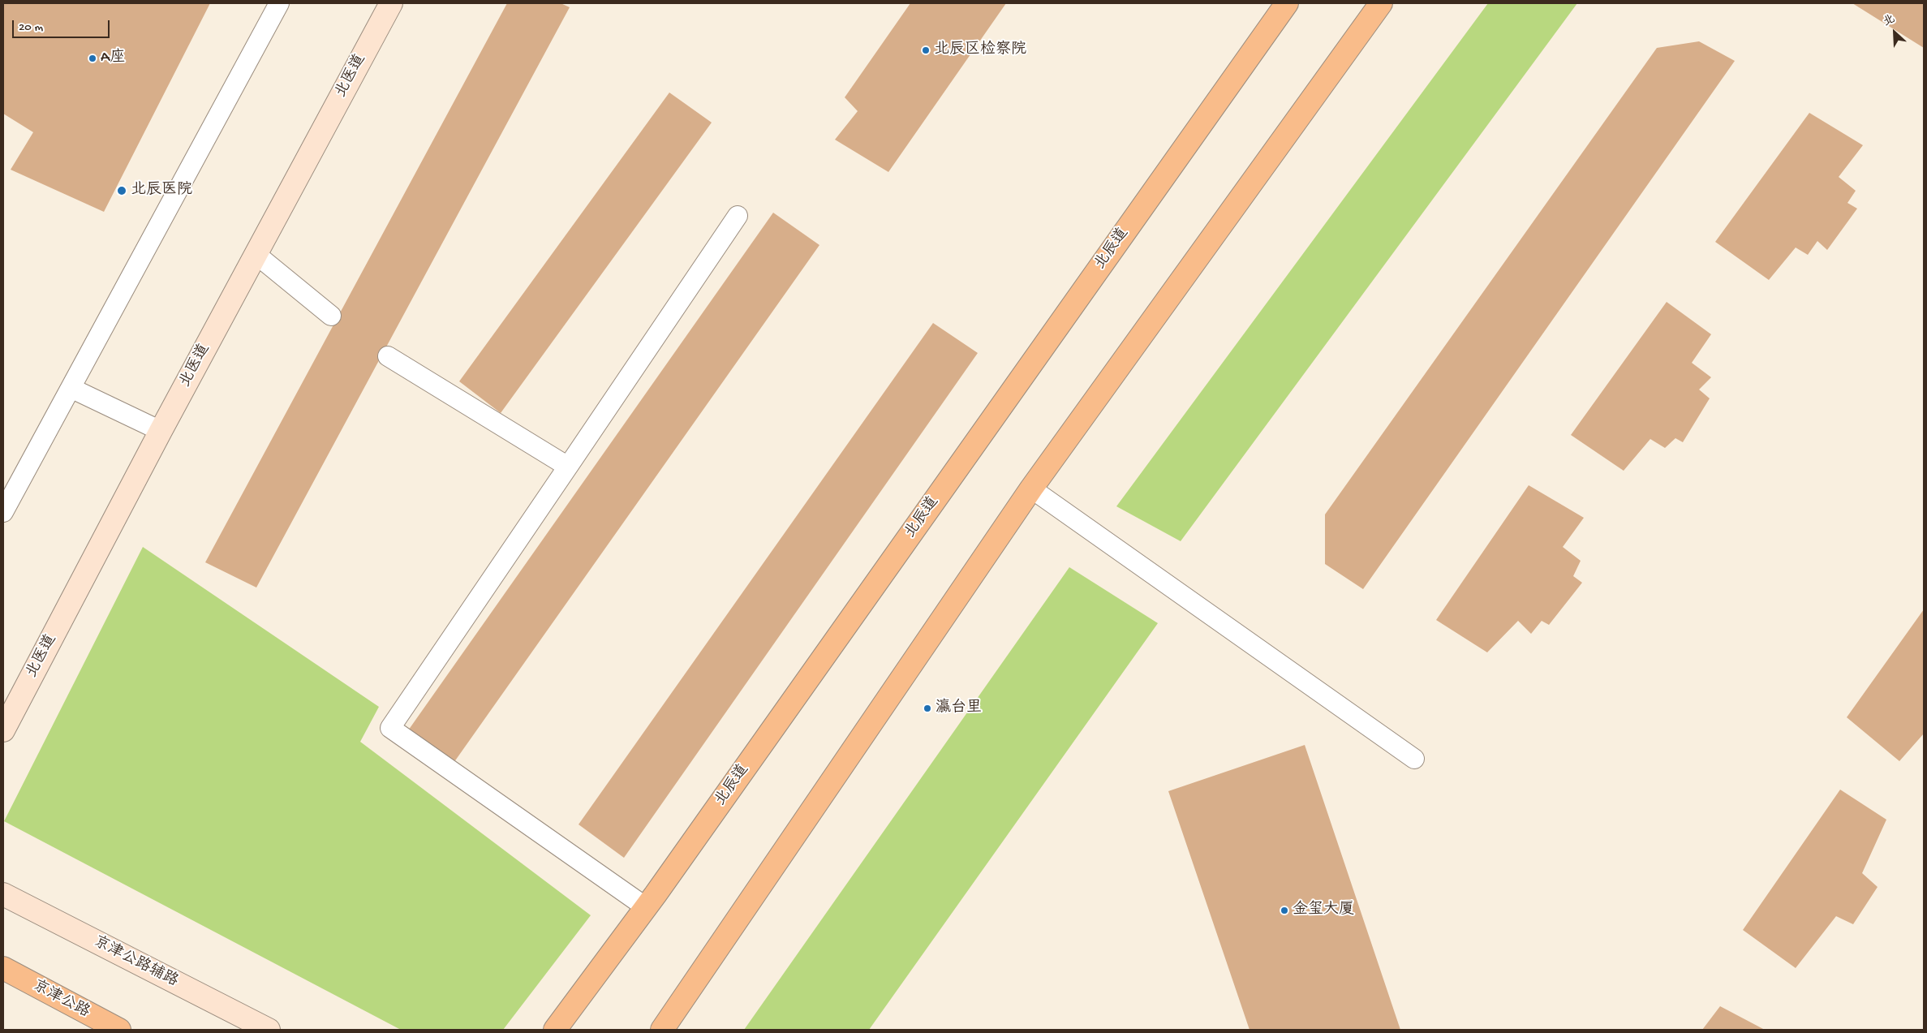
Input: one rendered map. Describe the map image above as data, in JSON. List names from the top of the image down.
{
  "streets": {
    "main road": ["北辰道", "京津公路"],
    "street": ["北医道", "京津公路辅路"]
  },
  "places": [
    "北辰区检察院",
    "A座",
    "北辰医院",
    "瀛台里",
    "金玺大厦"
  ],
  "scale_bar": "20 m",
  "north": "top left"
}
